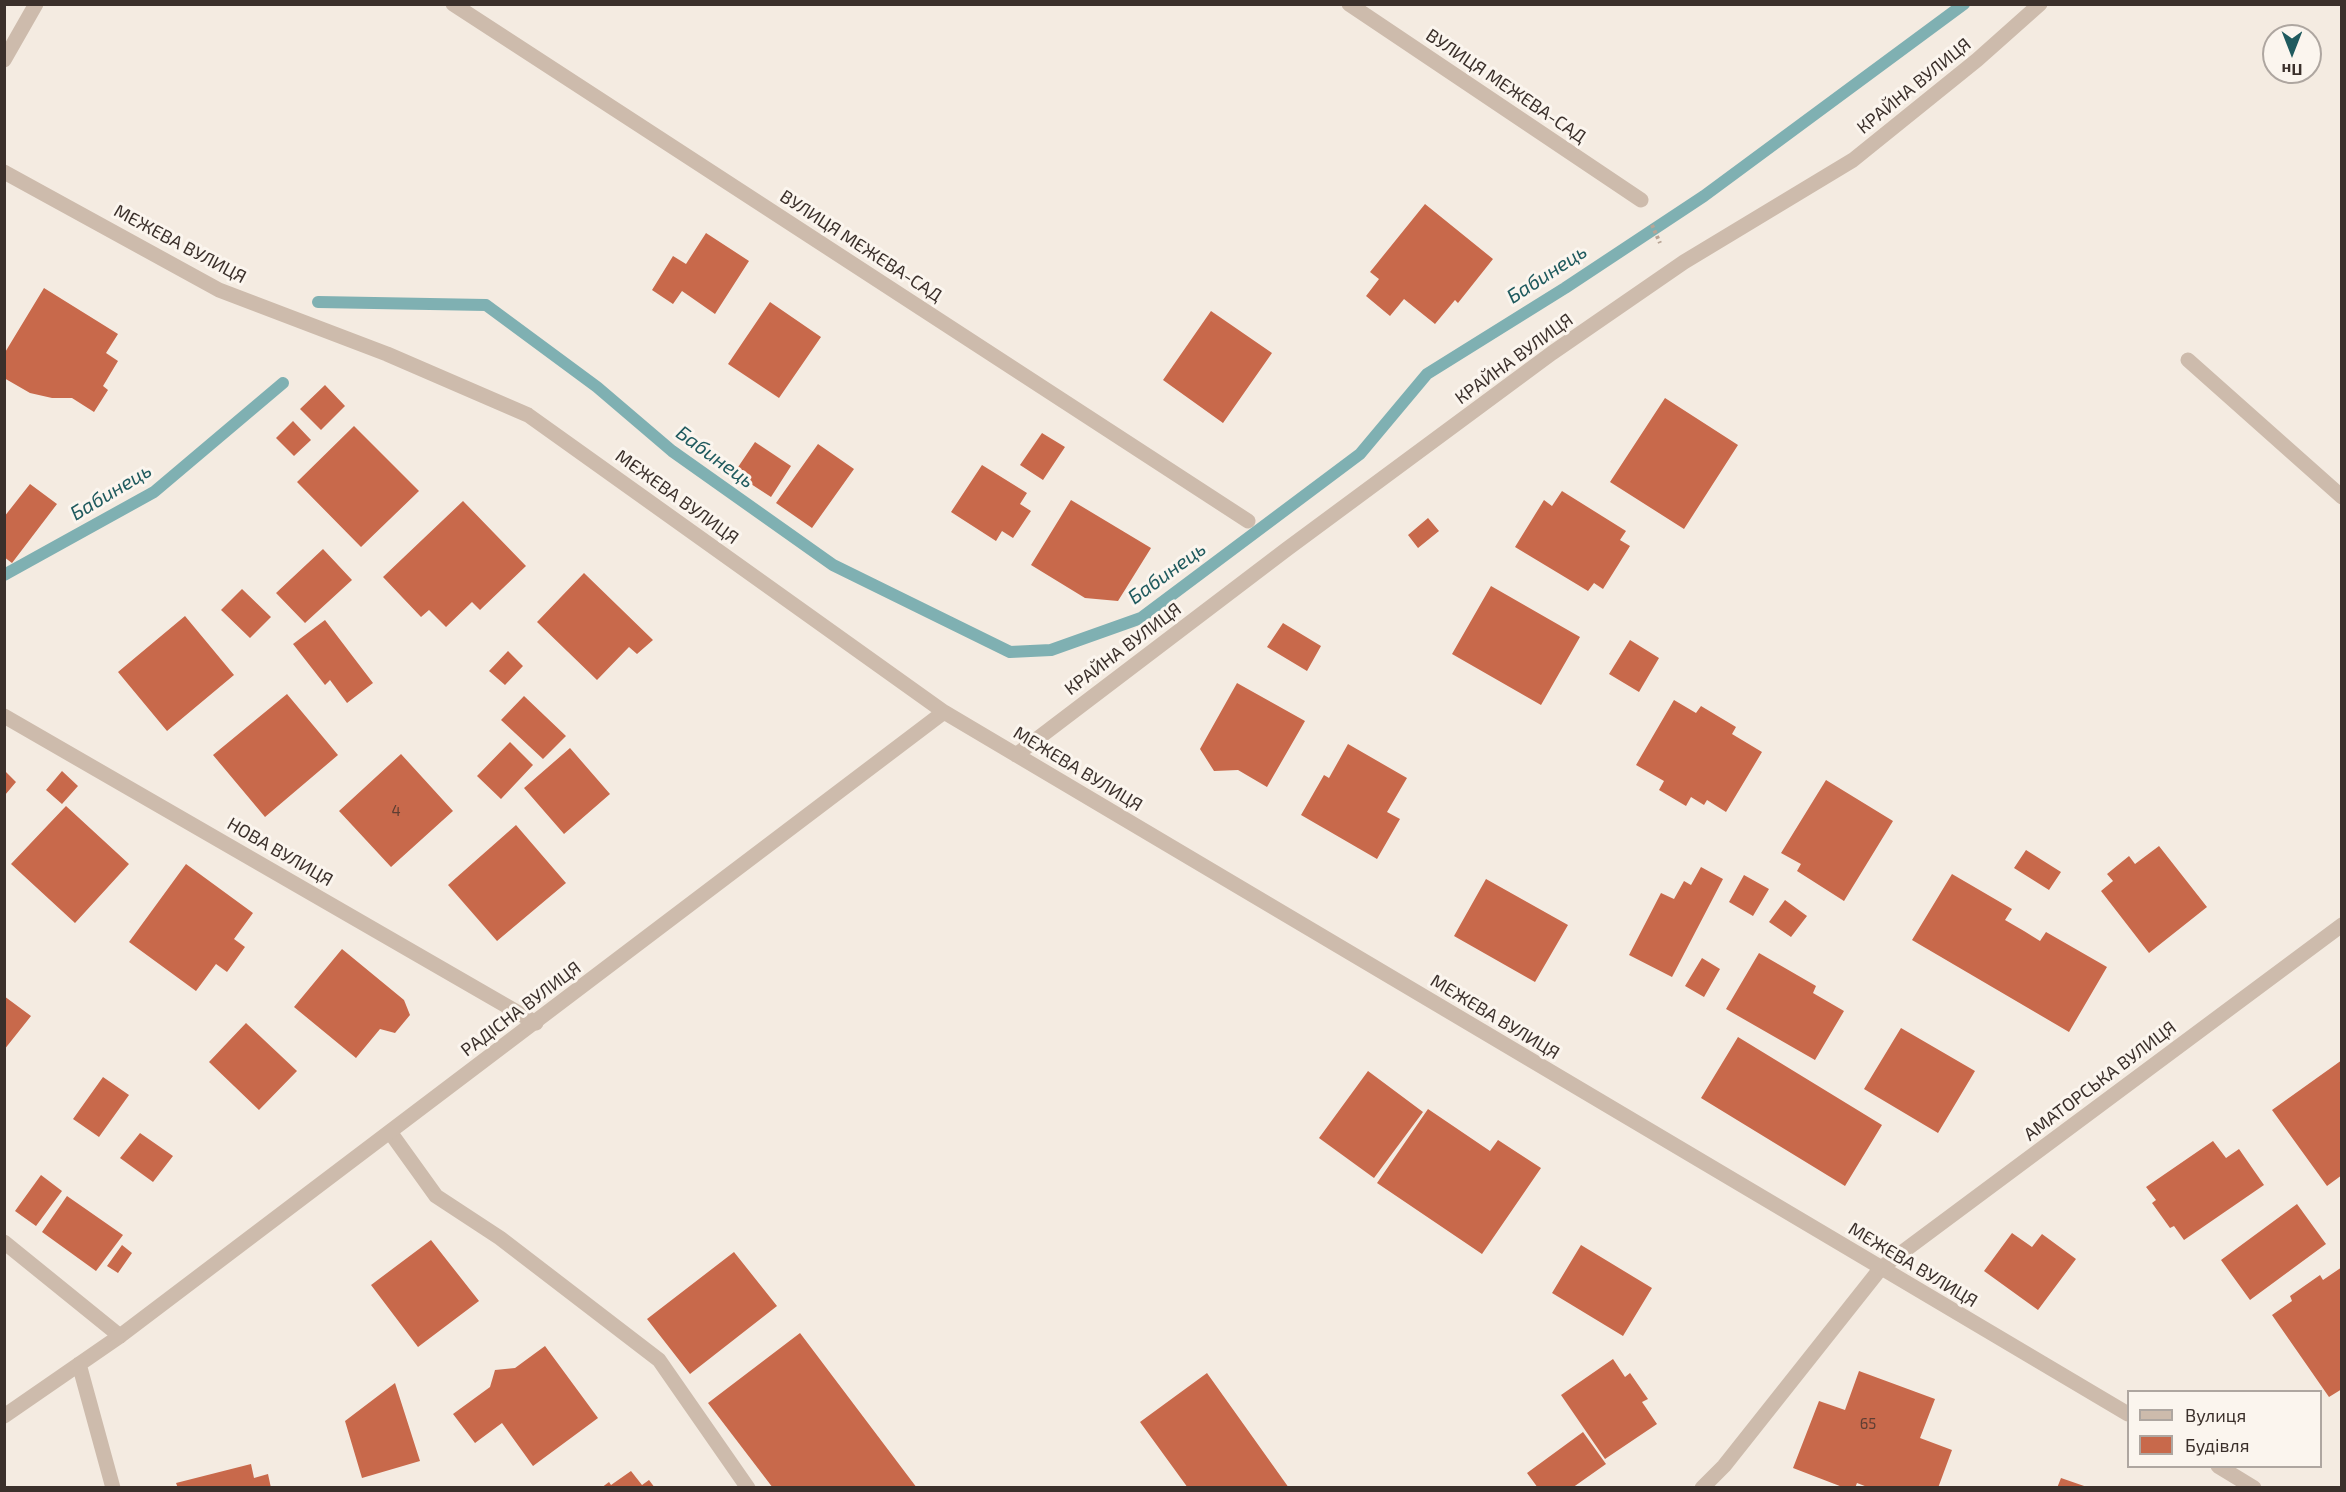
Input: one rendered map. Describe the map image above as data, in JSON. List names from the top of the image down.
{
  "streets": {
    "street": [
      "ВУЛИЦЯ МЕЖЕВА-САД",
      "КРАЙНА ВУЛИЦЯ",
      "МЕЖЕВА ВУЛИЦЯ",
      "НОВА ВУЛИЦЯ",
      "РАДІСНА ВУЛИЦЯ",
      "АМАТОРСЬКА ВУЛИЦЯ"
    ]
  },
  "crossings": [
    ["КРАЙНА ВУЛИЦЯ", "МЕЖЕВА ВУЛИЦЯ"],
    ["МЕЖЕВА ВУЛИЦЯ", "РАДІСНА ВУЛИЦЯ"],
    ["МЕЖЕВА ВУЛИЦЯ", "АМАТОРСЬКА ВУЛИЦЯ"],
    ["НОВА ВУЛИЦЯ", "РАДІСНА ВУЛИЦЯ"]
  ],
  "water": ["Бабинець"],
  "house_numbers": ["4", "65"],
  "legend": ["Вулиця", "Будівля"],
  "north": "bottom"
}
